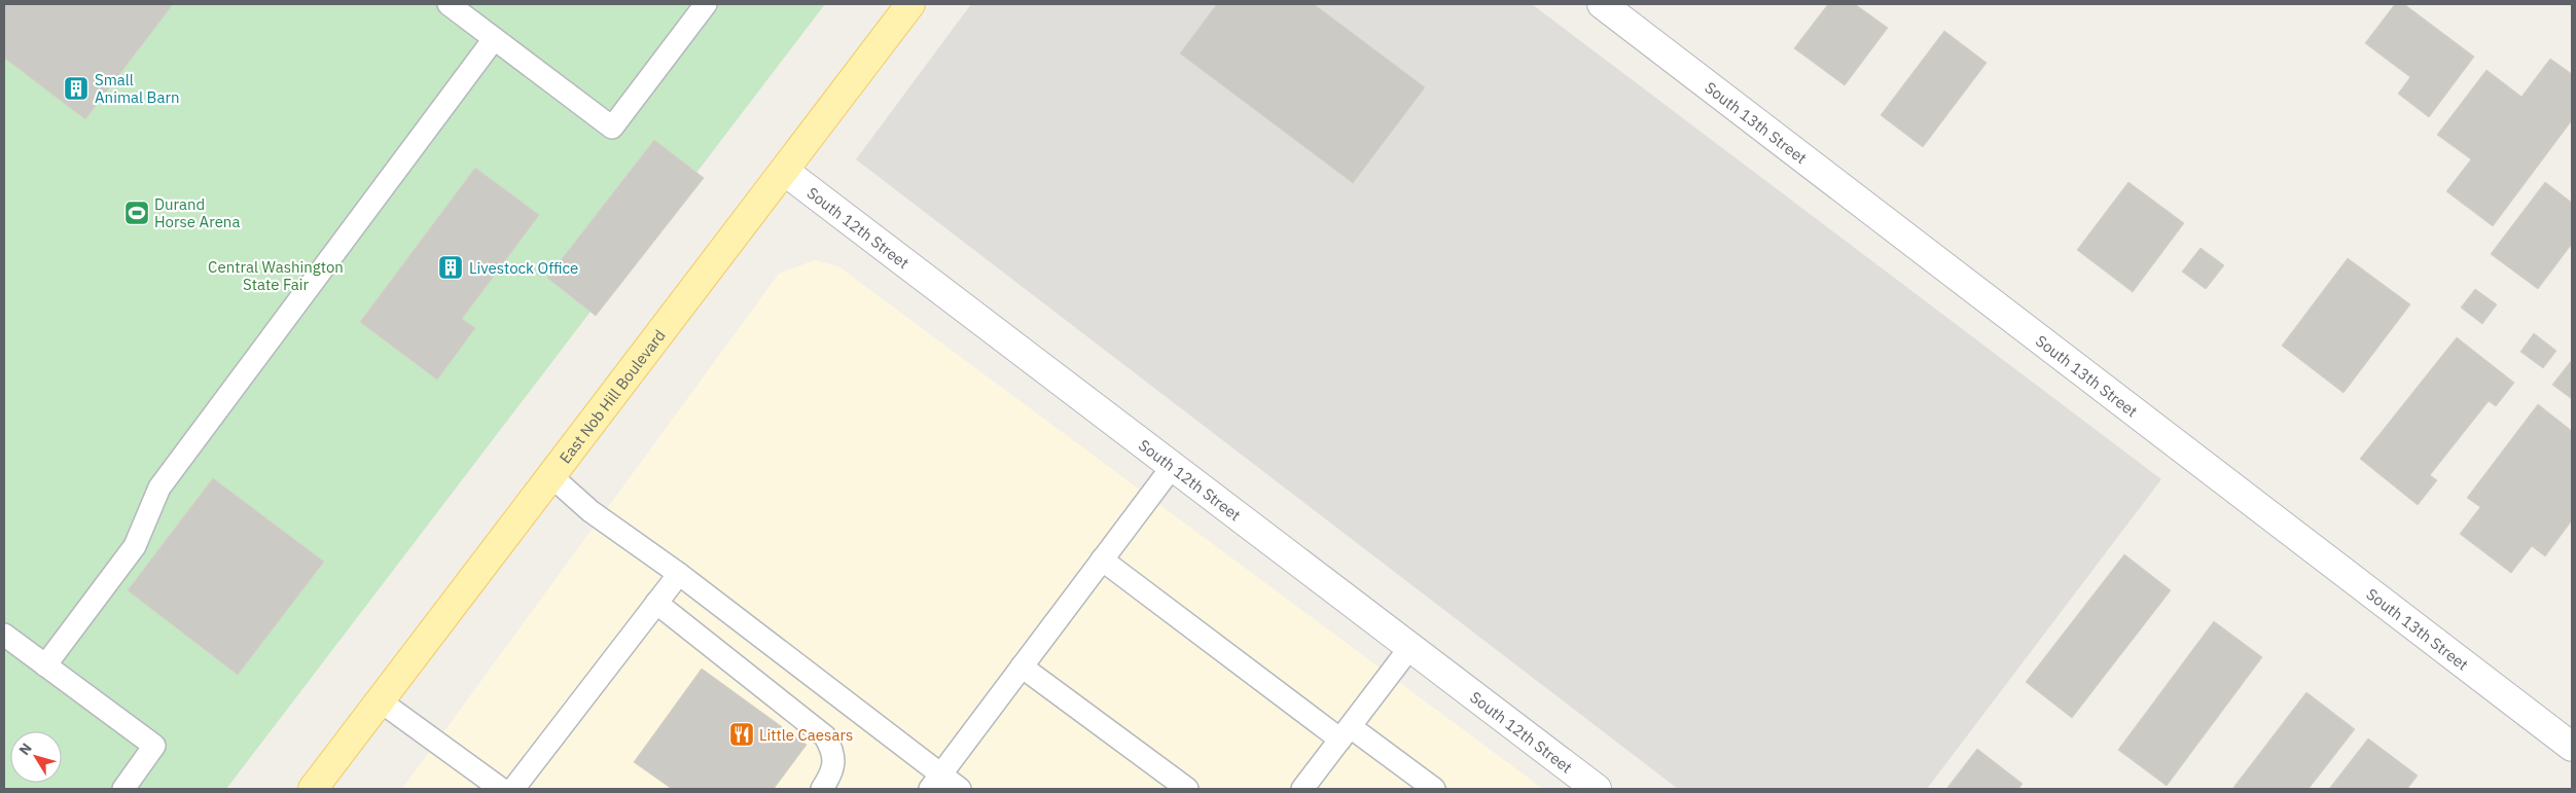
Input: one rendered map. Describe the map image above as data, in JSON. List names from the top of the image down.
{
  "streets": {
    "main road": ["East Nob Hill Boulevard"],
    "street": ["South 13th Street", "South 12th Street"]
  },
  "crossings": [
    ["South 12th Street", "East Nob Hill Boulevard"]
  ],
  "parks": ["Central Washington State Fair"],
  "places": {
    "building": ["Small Animal Barn", "Livestock Office"],
    "sports": ["Durand Horse Arena"],
    "restaurant": ["Little Caesars"]
  },
  "north": "top left"
}
